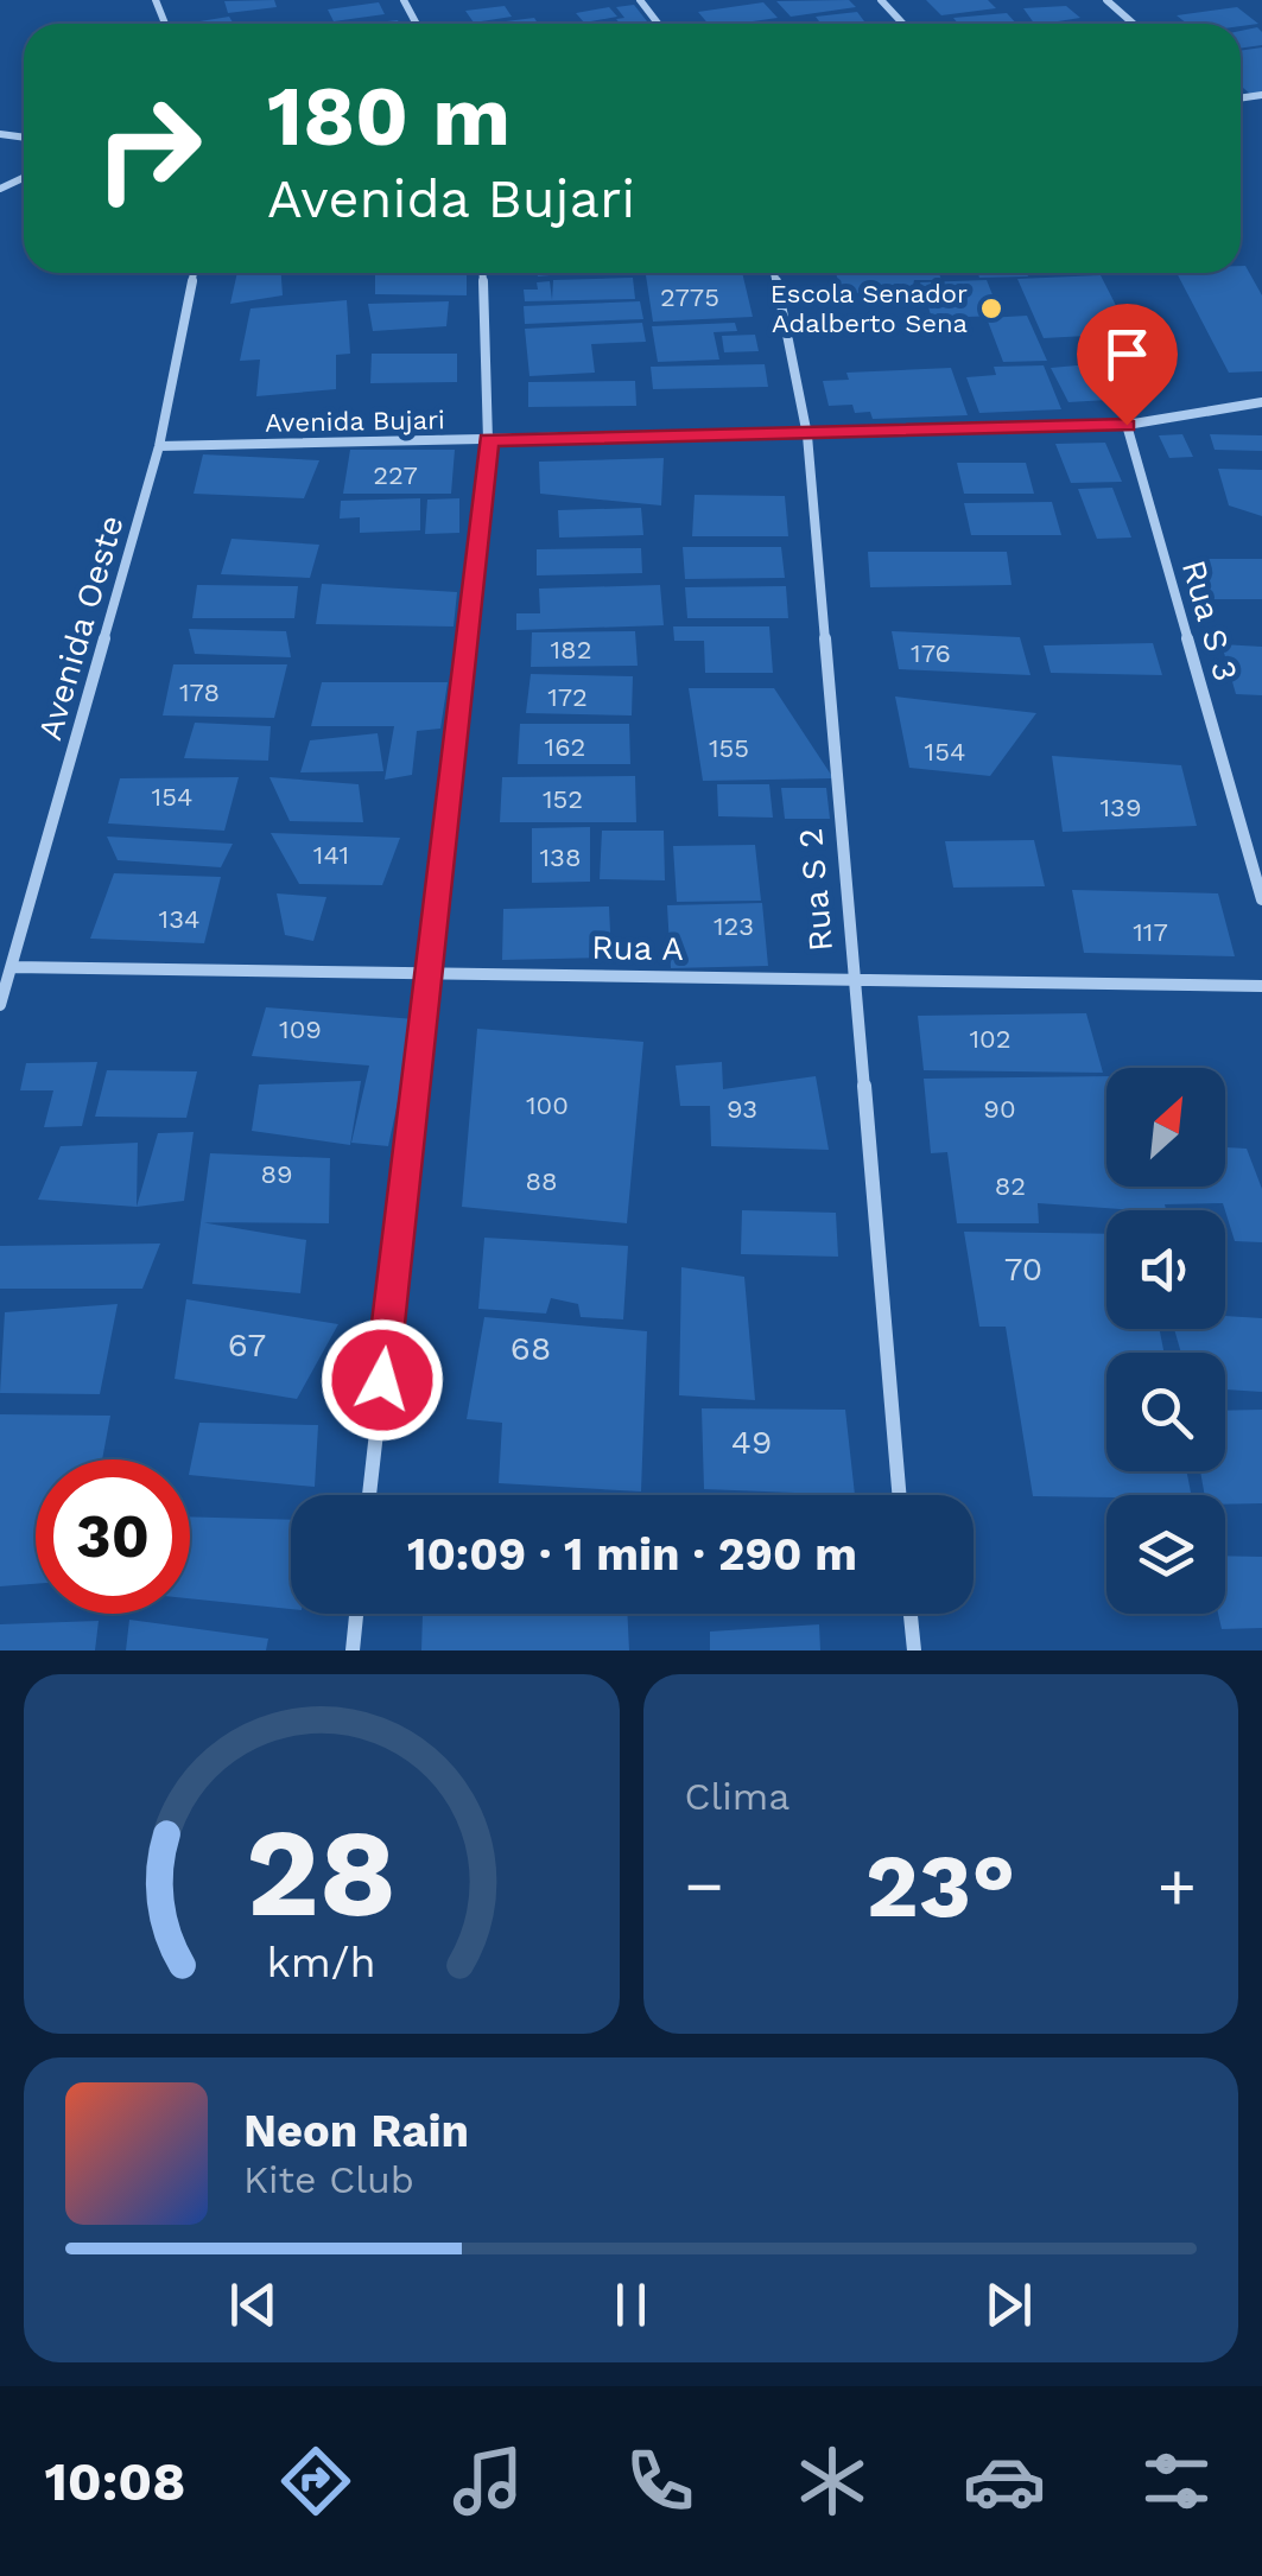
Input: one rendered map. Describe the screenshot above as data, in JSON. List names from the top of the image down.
{
  "streets": {
    "street": [
      "Avenida Bujari",
      "Rua S 3",
      "Avenida Oeste",
      "Rua S 2",
      "Rua A"
    ]
  },
  "crossings": [
    ["Avenida Bujari", "Rua S 3"],
    ["Avenida Bujari", "Avenida Oeste"],
    ["Avenida Bujari", "Rua S 2"],
    ["Avenida Oeste", "Rua A"],
    ["Rua S 2", "Rua A"]
  ],
  "places": ["Escola Senador Adalberto Sena"],
  "house_numbers": [
    "2775",
    "227",
    "182",
    "176",
    "178",
    "172",
    "162",
    "155",
    "154",
    "154",
    "152",
    "139",
    "141",
    "138",
    "134",
    "123",
    "117",
    "109",
    "102",
    "100",
    "93",
    "90",
    "89",
    "88",
    "82",
    "70",
    "67",
    "68",
    "49"
  ],
  "north": "top right",
  "page": {
    "turn": ["180 m", "Avenida Bujari"],
    "limit": "30",
    "trip": "10:09 · 1 min · 290 m",
    "tile": "Clima",
    "heat": ["−", "23°", "+"],
    "song": ["Neon Rain", "Kite Club"],
    "tabs": "10:08",
    "gauge": ["28", "km/h"]
  }
}
